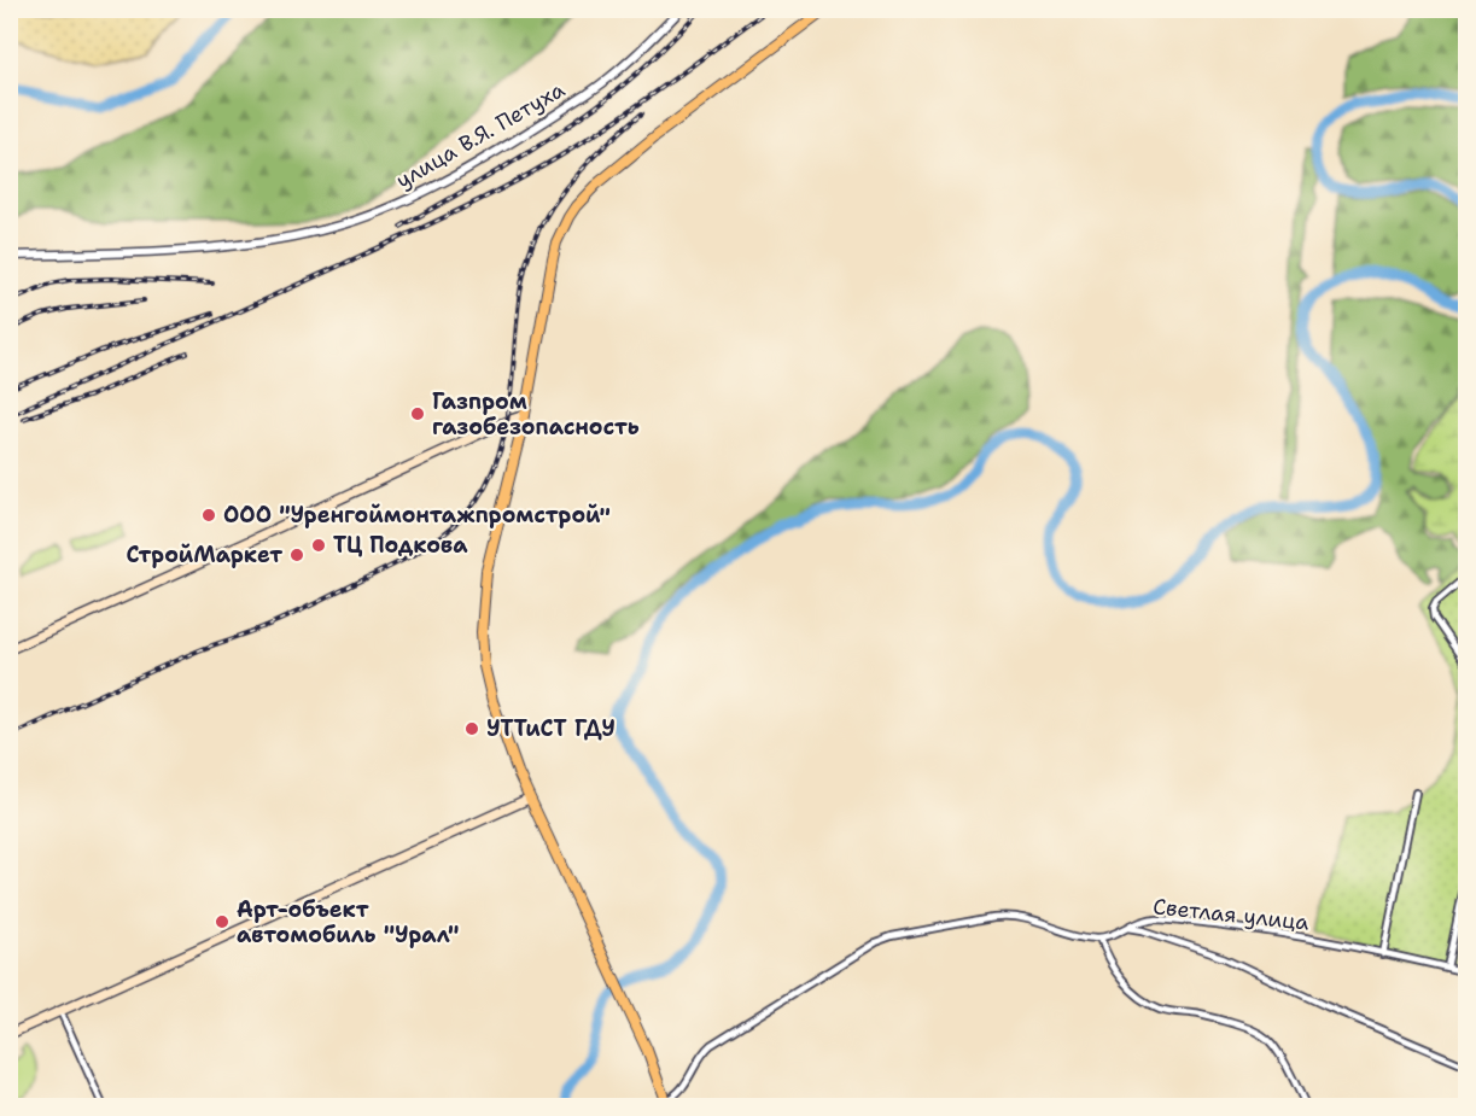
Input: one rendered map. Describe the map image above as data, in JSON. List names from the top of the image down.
{
  "streets": {
    "street": ["улица В.Я. Петуха", "Светлая улица"]
  },
  "places": [
    "Газпром газобезопасность",
    "ООО \"Уренгоймонтажпромстрой\"",
    "ТЦ Подкова",
    "СтройМаркет",
    "УТТиСТ ГДУ",
    "Арт-объект автомобиль \"Урал\""
  ]
}
